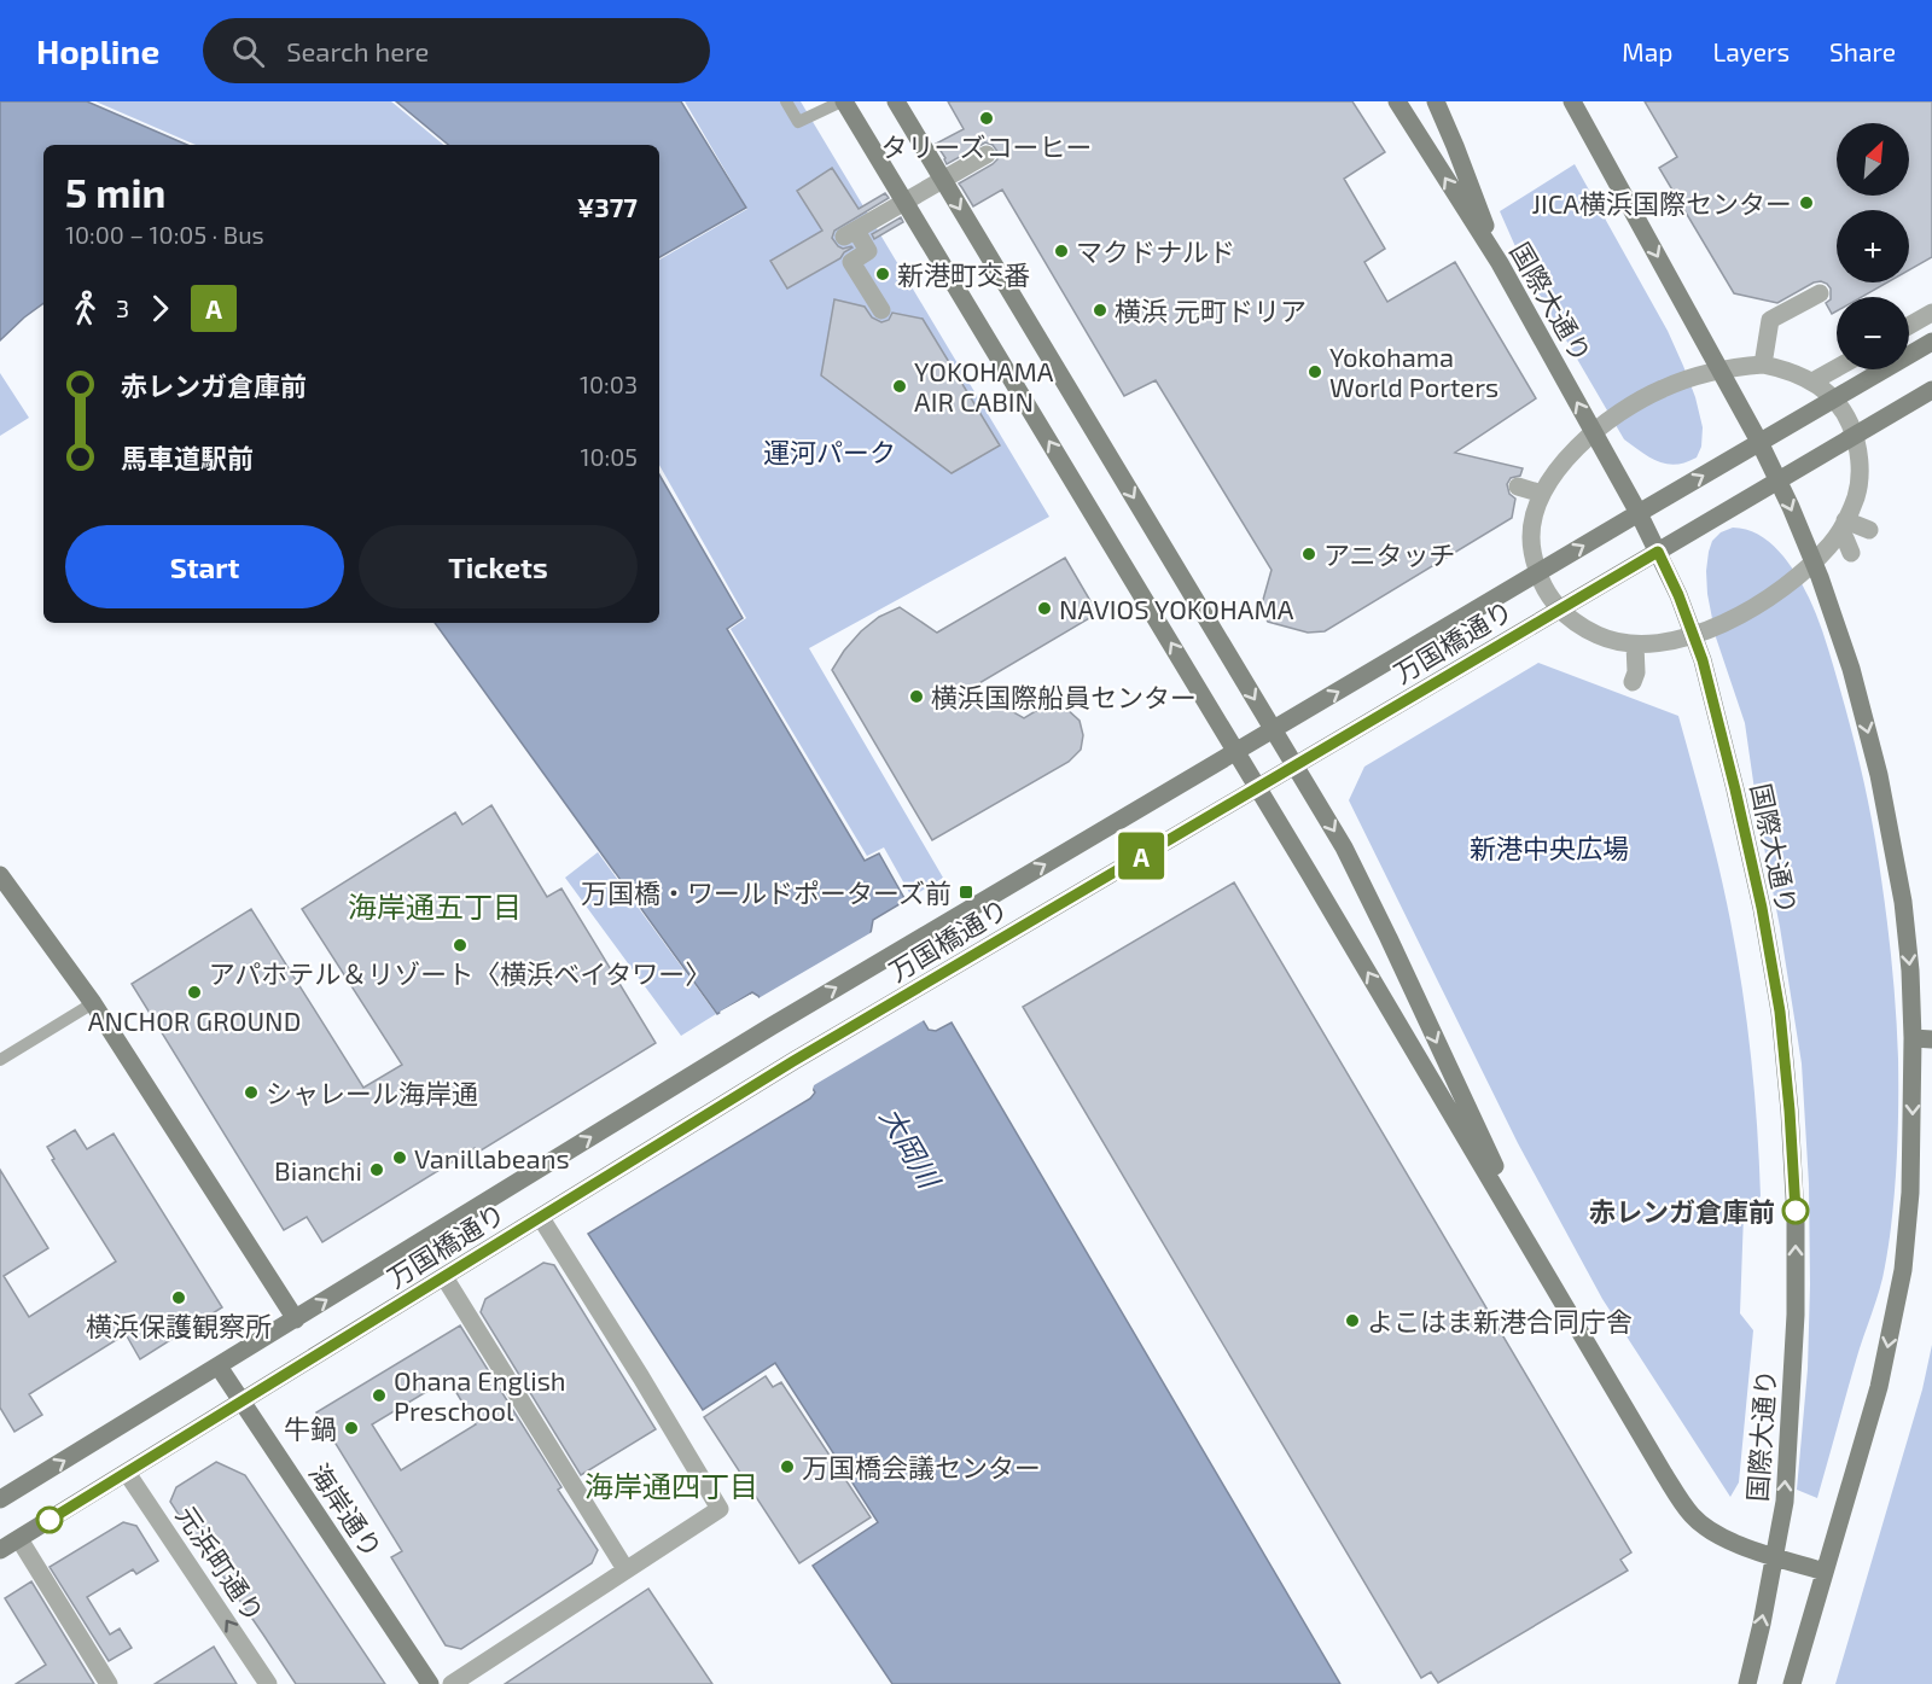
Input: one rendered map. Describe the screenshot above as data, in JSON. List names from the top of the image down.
{
  "streets": {
    "street": [
      "国際大通り",
      "万国橋通り",
      "海岸通り",
      "元浜町通り"
    ]
  },
  "crossings": [
    ["国際大通り", "万国橋通り"],
    ["万国橋通り", "海岸通り"],
    ["万国橋通り", "元浜町通り"]
  ],
  "districts": ["海岸通五丁目", "海岸通四丁目"],
  "water": ["大岡川"],
  "parks": ["運河パーク", "新港中央広場"],
  "places": {
    "other": [
      "タリーズコーヒー",
      "JICA横浜国際センター",
      "マクドナルド",
      "新港町交番",
      "横浜 元町ドリア",
      "Yokohama World Porters",
      "YOKOHAMA AIR CABIN",
      "アニタッチ",
      "NAVIOS YOKOHAMA",
      "横浜国際船員センター",
      "アパホテル＆リゾート〈横浜ベイタワー〉",
      "ANCHOR GROUND",
      "シャレール海岸通",
      "Vanillabeans",
      "Bianchi",
      "赤レンガ倉庫前",
      "横浜保護観察所",
      "よこはま新港合同庁舎",
      "Ohana English Preschool",
      "牛鍋",
      "万国橋会議センター"
    ],
    "transit": ["万国橋・ワールドポーターズ前"]
  },
  "lines": ["bus line A"],
  "north": "top right",
  "page": {
    "header": "Hopline",
    "search": "Search here",
    "nav": ["Map", "Layers", "Share"],
    "on_map": "A",
    "map_buttons": ["+", "−"],
    "heading": ["5 min", "10:00 – 10:05 · Bus", "¥377"],
    "legs": ["3", "A"],
    "list": [
      {
        "name": "赤レンガ倉庫前",
        "value": "10:03"
      },
      {
        "name": "馬車道駅前",
        "value": "10:05"
      }
    ],
    "buttons": ["Start", "Tickets"]
  }
}
